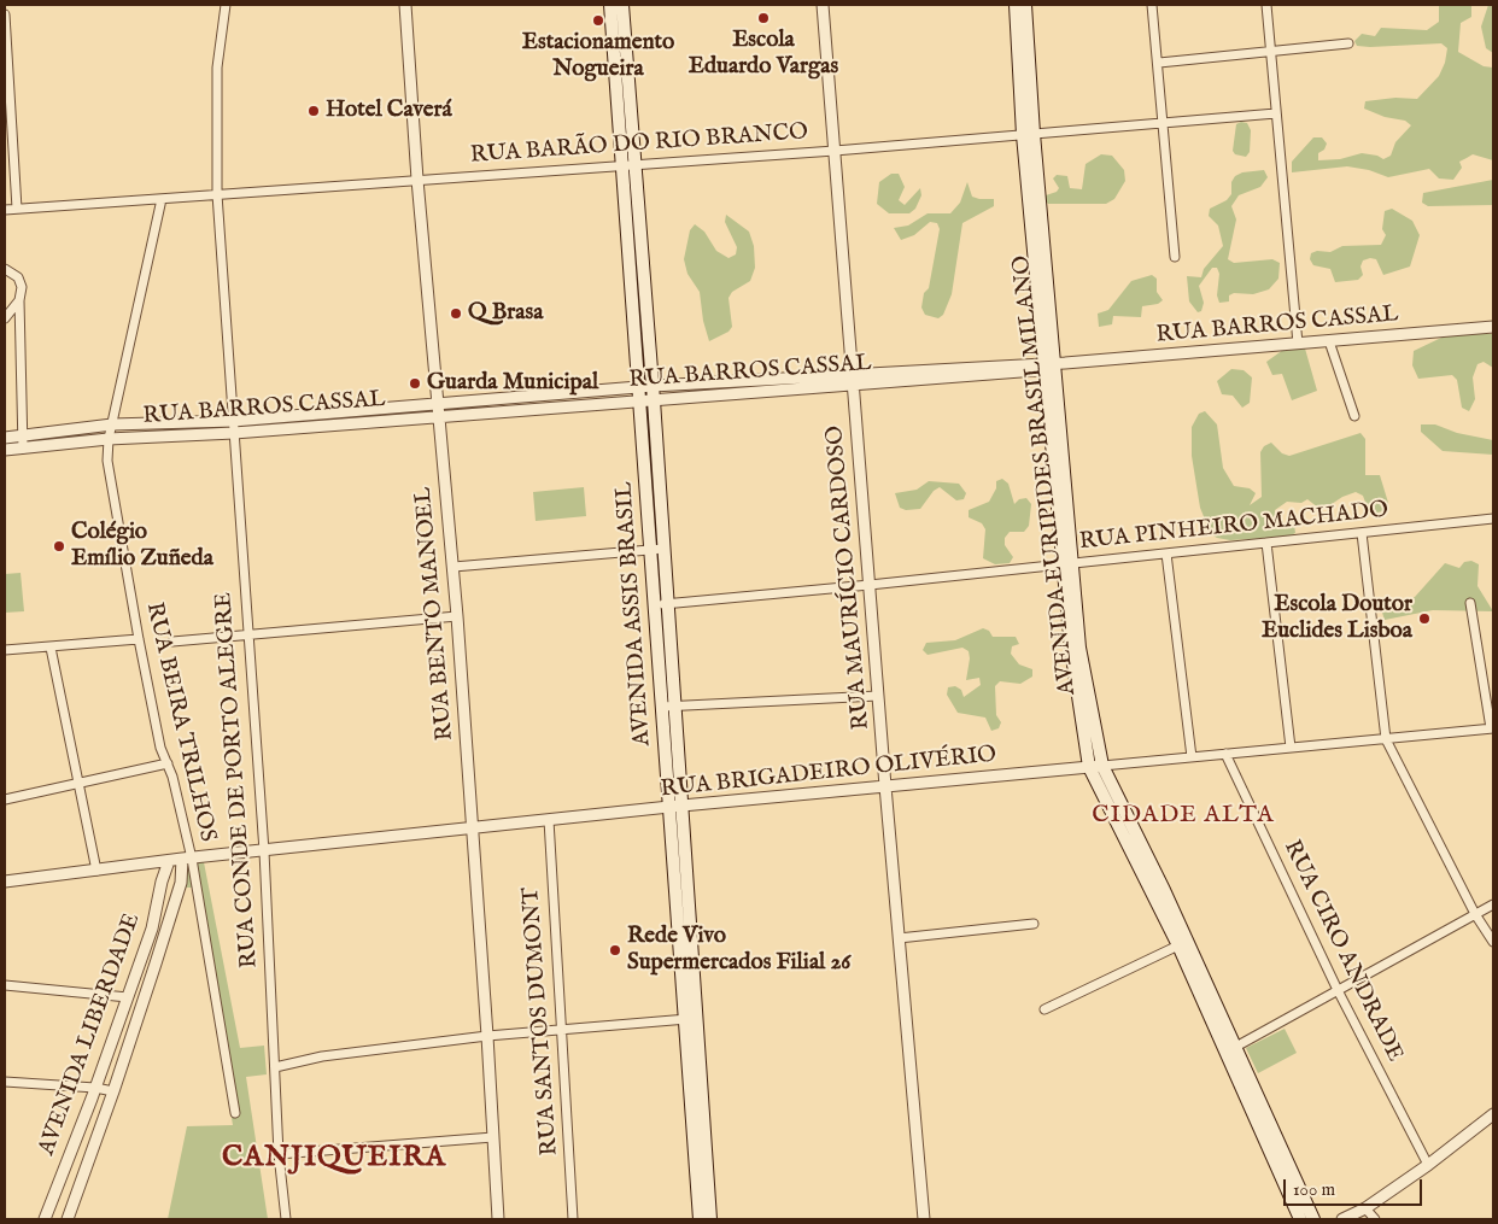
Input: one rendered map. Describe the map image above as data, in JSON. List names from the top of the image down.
{
  "streets": {
    "main road": ["AVENIDA EURIPIDES BRASIL MILANO", "AVENIDA ASSIS BRASIL"],
    "street": [
      "RUA BARÃO DO RIO BRANCO",
      "RUA BARROS CASSAL",
      "RUA PINHEIRO MACHADO",
      "RUA MAURÍCIO CARDOSO",
      "RUA BENTO MANOEL",
      "RUA BEIRA TRILHOS",
      "RUA BRIGADEIRO OLIVÉRIO",
      "RUA CONDE DE PORTO ALEGRE",
      "RUA CIRO ANDRADE",
      "RUA SANTOS DUMONT",
      "AVENIDA LIBERDADE"
    ]
  },
  "crossings": [
    ["RUA BARÃO DO RIO BRANCO", "AVENIDA EURIPIDES BRASIL MILANO"],
    ["RUA BARÃO DO RIO BRANCO", "RUA MAURÍCIO CARDOSO"],
    ["RUA BARÃO DO RIO BRANCO", "RUA BENTO MANOEL"],
    ["RUA BARÃO DO RIO BRANCO", "AVENIDA ASSIS BRASIL"],
    ["RUA BARÃO DO RIO BRANCO", "RUA BEIRA TRILHOS"],
    ["RUA BARÃO DO RIO BRANCO", "RUA CONDE DE PORTO ALEGRE"],
    ["RUA BARROS CASSAL", "AVENIDA EURIPIDES BRASIL MILANO"],
    ["RUA BARROS CASSAL", "RUA MAURÍCIO CARDOSO"],
    ["RUA BARROS CASSAL", "RUA BENTO MANOEL"],
    ["RUA BARROS CASSAL", "AVENIDA ASSIS BRASIL"],
    ["RUA BARROS CASSAL", "RUA BEIRA TRILHOS"],
    ["RUA BARROS CASSAL", "RUA CONDE DE PORTO ALEGRE"],
    ["AVENIDA EURIPIDES BRASIL MILANO", "RUA PINHEIRO MACHADO"],
    ["AVENIDA EURIPIDES BRASIL MILANO", "RUA BRIGADEIRO OLIVÉRIO"],
    ["RUA PINHEIRO MACHADO", "RUA MAURÍCIO CARDOSO"],
    ["RUA PINHEIRO MACHADO", "AVENIDA ASSIS BRASIL"],
    ["RUA MAURÍCIO CARDOSO", "RUA BRIGADEIRO OLIVÉRIO"],
    ["RUA BENTO MANOEL", "RUA BRIGADEIRO OLIVÉRIO"],
    ["AVENIDA ASSIS BRASIL", "RUA BRIGADEIRO OLIVÉRIO"],
    ["RUA BEIRA TRILHOS", "RUA BRIGADEIRO OLIVÉRIO"],
    ["RUA BEIRA TRILHOS", "AVENIDA LIBERDADE"],
    ["RUA BRIGADEIRO OLIVÉRIO", "RUA CONDE DE PORTO ALEGRE"],
    ["RUA BRIGADEIRO OLIVÉRIO", "RUA CIRO ANDRADE"],
    ["RUA BRIGADEIRO OLIVÉRIO", "RUA SANTOS DUMONT"],
    ["RUA BRIGADEIRO OLIVÉRIO", "AVENIDA LIBERDADE"]
  ],
  "districts": ["CIDADE ALTA", "CANJIQUEIRA"],
  "places": [
    "Escola Eduardo Vargas",
    "Estacionamento Nogueira",
    "Hotel Caverá",
    "Q Brasa",
    "Guarda Municipal",
    "Colégio Emílio Zuñeda",
    "Escola Doutor Euclides Lisboa",
    "Rede Vivo Supermercados Filial 26"
  ],
  "scale_bar": "100 m"
}
